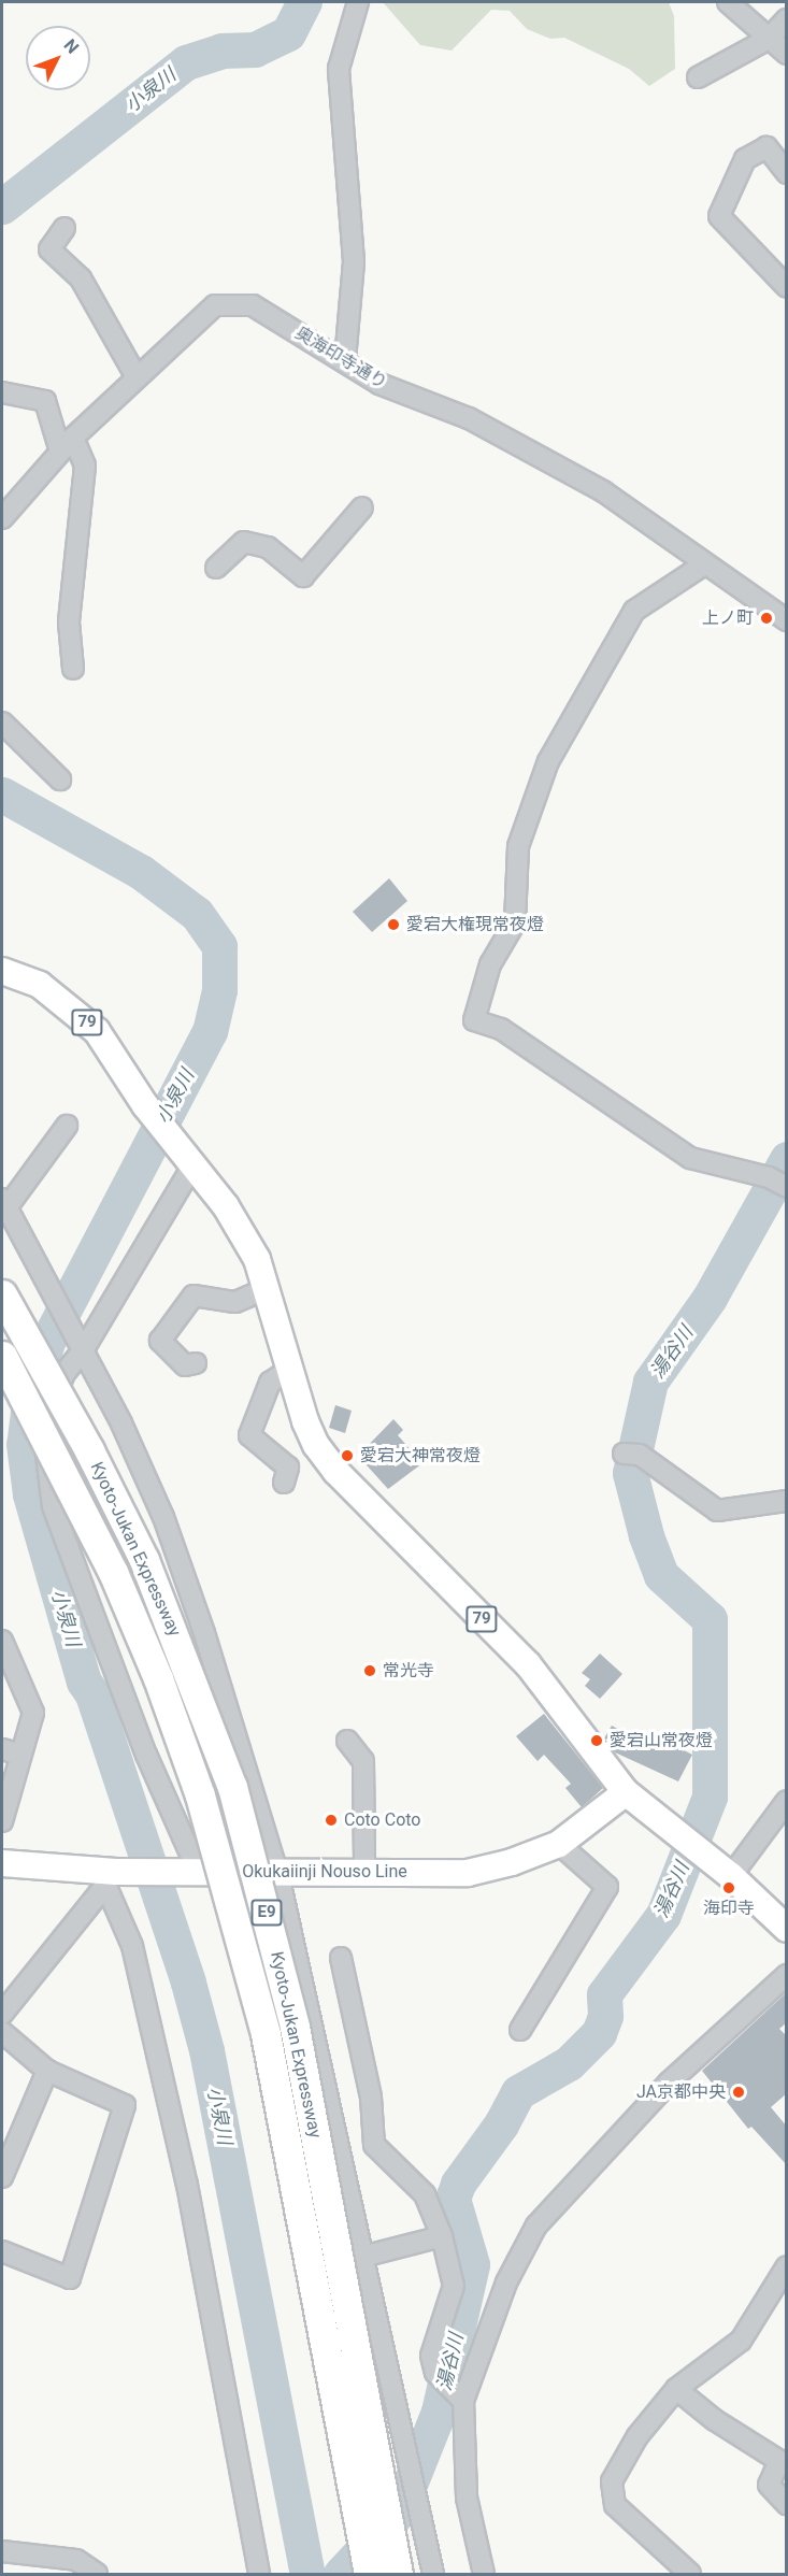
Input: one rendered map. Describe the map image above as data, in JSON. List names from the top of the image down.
{
  "streets": {
    "highway": ["Kyoto-Jukan Expressway", "E9"],
    "main road": ["79", "Okukaiinji Nouso Line"],
    "street": ["奥海印寺通り"]
  },
  "crossings": [
    ["79", "Okukaiinji Nouso Line"]
  ],
  "water": ["小泉川", "湯谷川"],
  "places": [
    "上ノ町",
    "愛宕大権現常夜燈",
    "愛宕大神常夜燈",
    "常光寺",
    "愛宕山常夜燈",
    "Coto Coto",
    "海印寺",
    "JA京都中央"
  ],
  "north": "top right"
}
